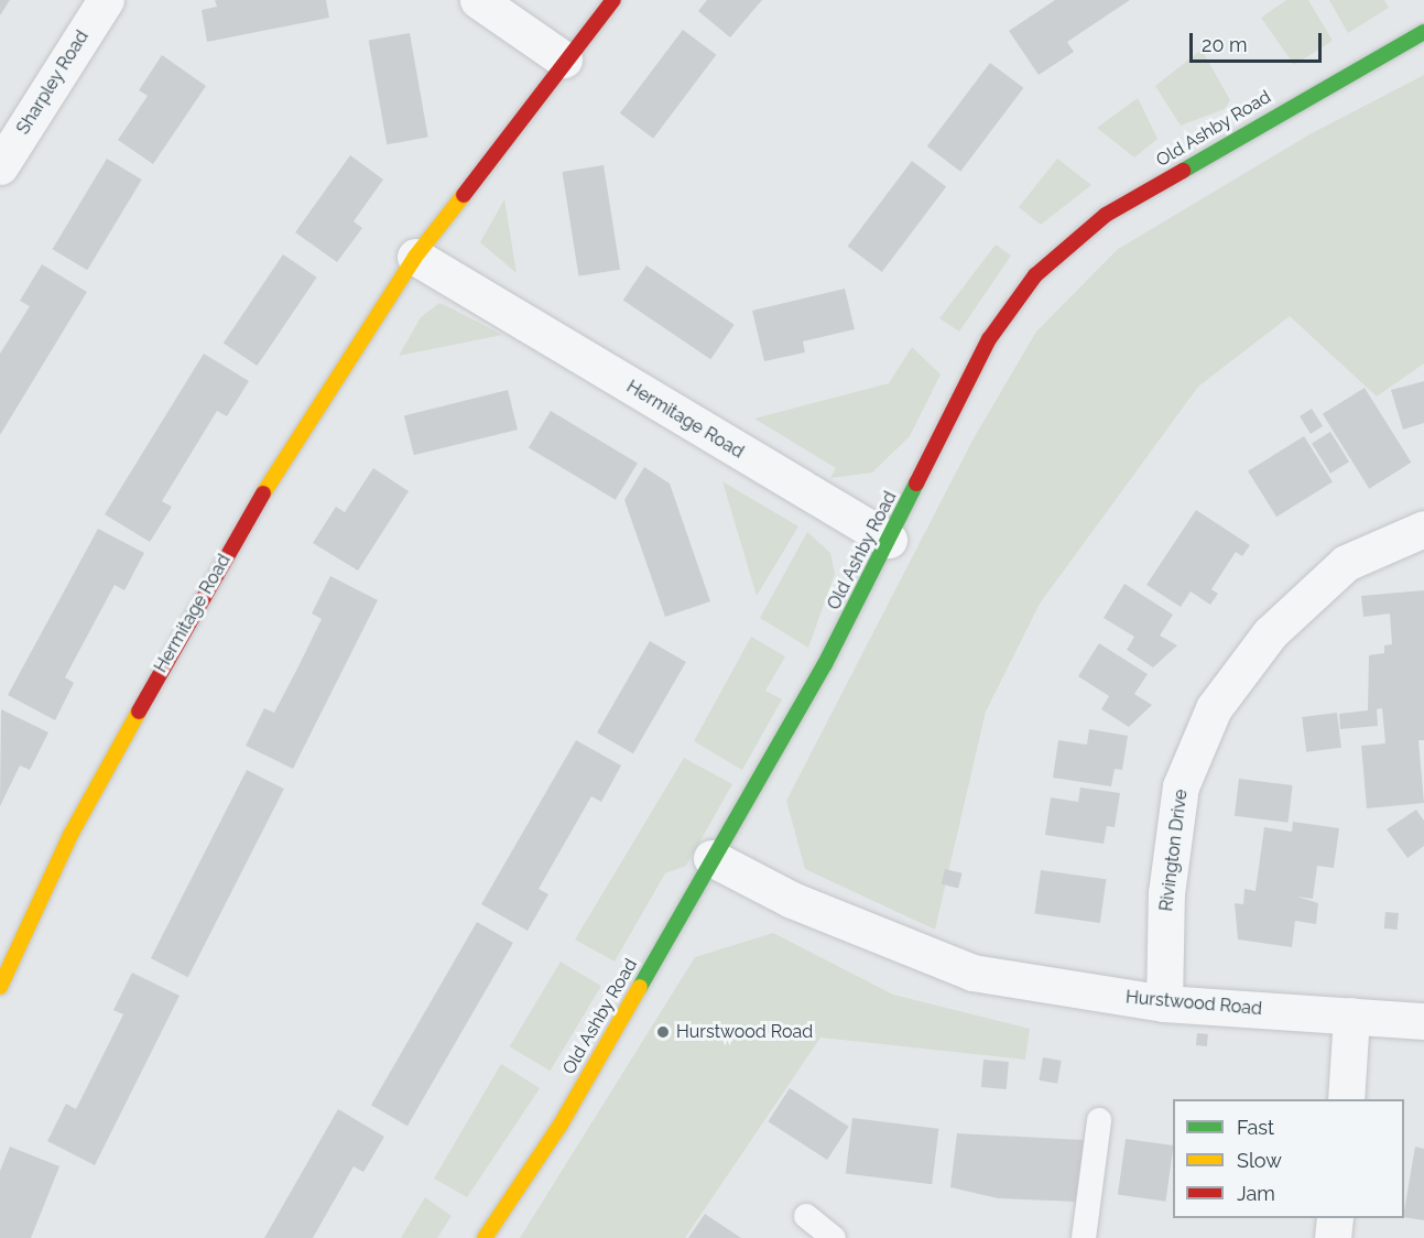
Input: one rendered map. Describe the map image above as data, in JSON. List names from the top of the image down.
{
  "streets": {
    "street": [
      "Sharpley Road",
      "Old Ashby Road",
      "Hermitage Road",
      "Rivington Drive",
      "Hurstwood Road"
    ]
  },
  "crossings": [
    ["Old Ashby Road", "Hermitage Road"],
    ["Old Ashby Road", "Hurstwood Road"],
    ["Rivington Drive", "Hurstwood Road"]
  ],
  "places": ["Hurstwood Road"],
  "legend": ["Fast", "Slow", "Jam"],
  "scale_bar": "20 m"
}
